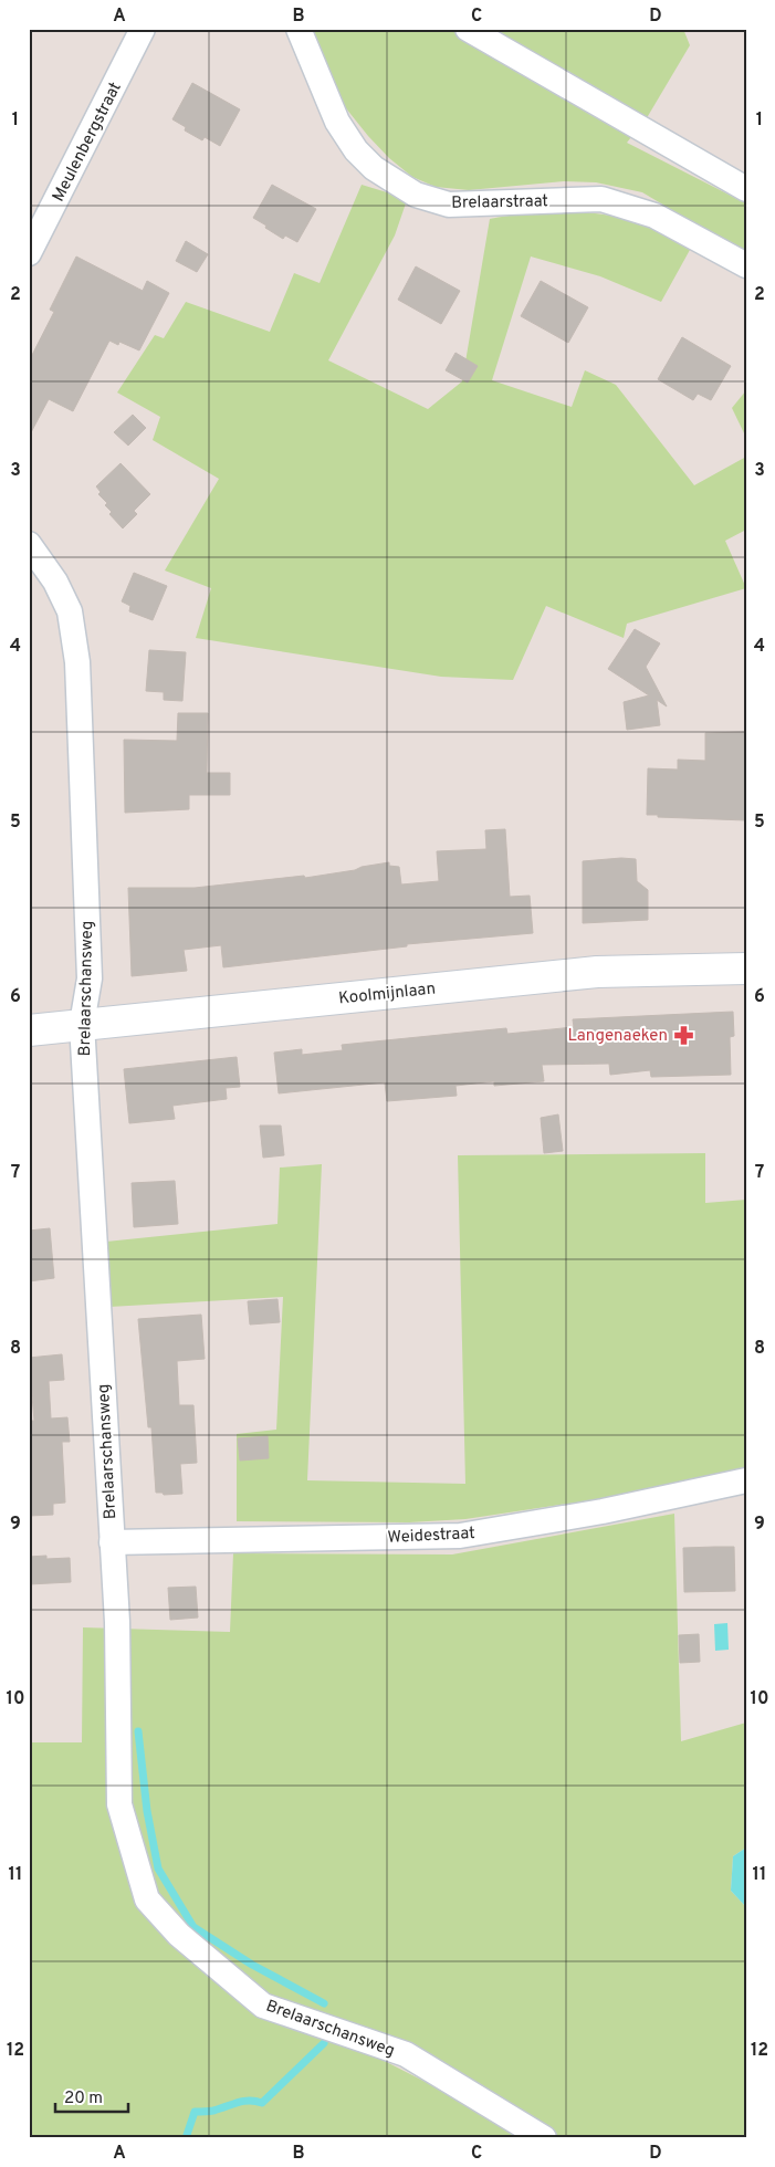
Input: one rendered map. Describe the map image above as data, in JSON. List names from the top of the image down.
{
  "streets": {
    "street": [
      "Meulenbergstraat",
      "Brelaarstraat",
      "Brelaarschansweg",
      "Koolmijnlaan",
      "Weidestraat"
    ]
  },
  "crossings": [
    ["Brelaarschansweg", "Koolmijnlaan"],
    ["Brelaarschansweg", "Weidestraat"]
  ],
  "places": {
    "pharmacy": ["Langenaeken"]
  },
  "scale_bar": "20 m",
  "grid": {
    "columns": [
      "A",
      "B",
      "C",
      "D"
    ],
    "rows": [
      "1",
      "2",
      "3",
      "4",
      "5",
      "6",
      "7",
      "8",
      "9",
      "10",
      "11",
      "12"
    ]
  }
}
